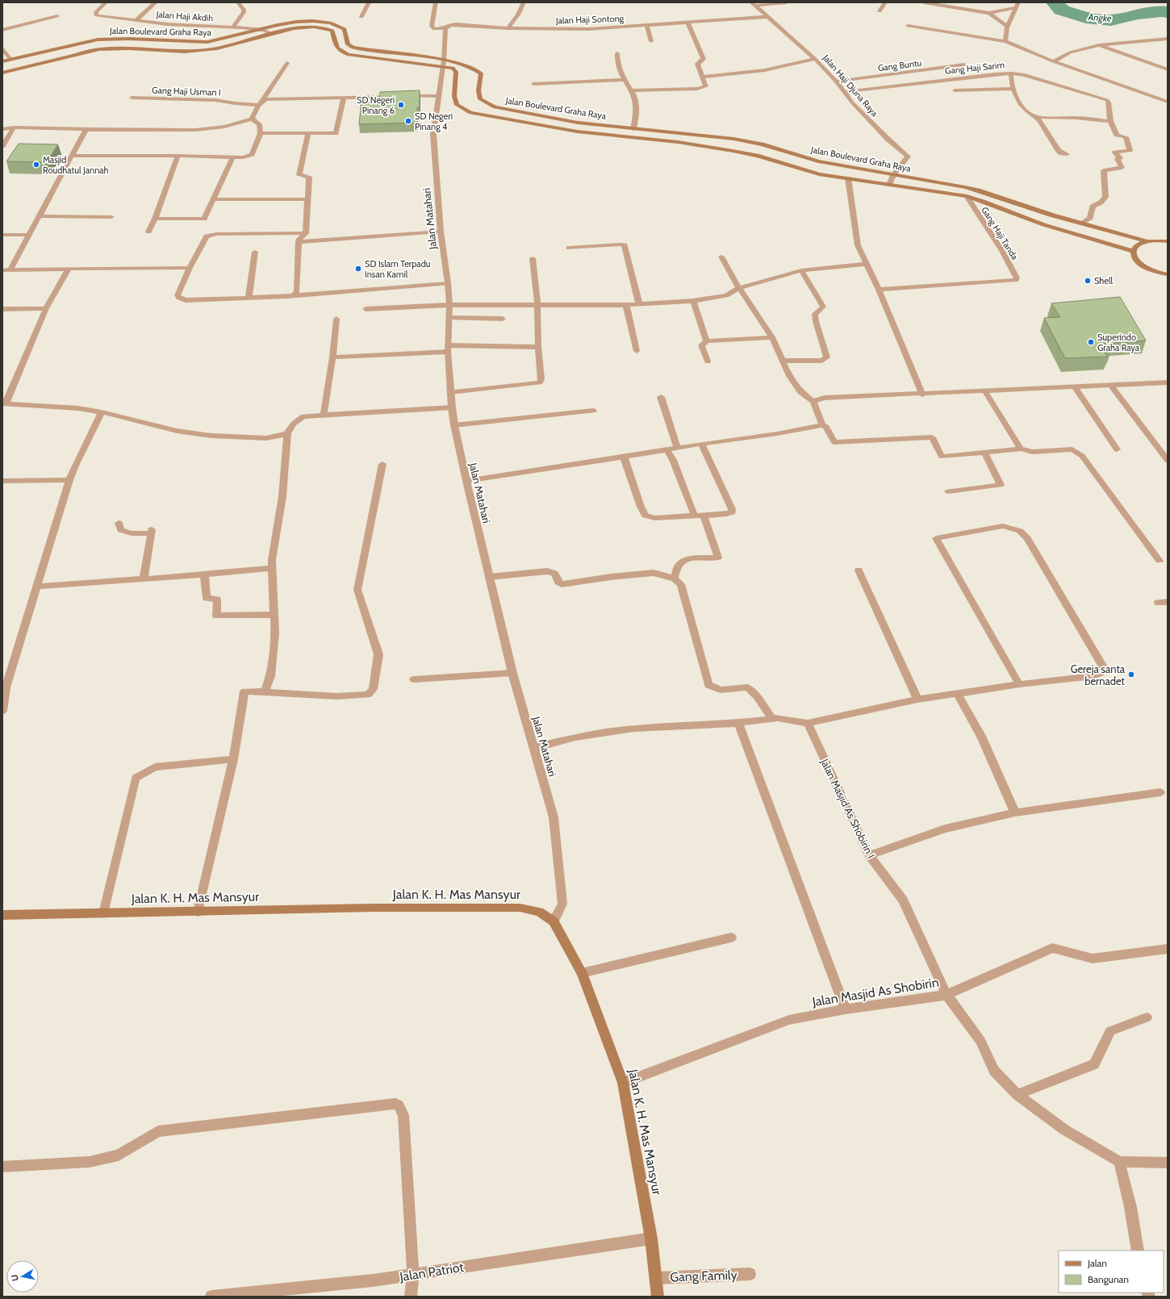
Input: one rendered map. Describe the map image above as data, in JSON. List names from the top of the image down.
{
  "streets": {
    "main road": ["Jalan Boulevard Graha Raya", "Jalan K. H. Mas Mansyur"],
    "street": [
      "Jalan Haji Akdih",
      "Jalan Haji Sontong",
      "Gang Buntu",
      "Gang Haji Sarim",
      "Jalan Haji Djuna Raya",
      "Gang Haji Usman I",
      "Jalan Matahari",
      "Gang Haji Tanda",
      "Jalan Masjid As Shobirin I",
      "Jalan Masjid As Shobirin",
      "Jalan Patriot",
      "Gang Family"
    ]
  },
  "crossings": [
    ["Jalan Haji Akdih", "Jalan Boulevard Graha Raya"],
    ["Jalan Haji Sontong", "Jalan Haji Djuna Raya"],
    ["Jalan Boulevard Graha Raya", "Gang Haji Sarim"],
    ["Jalan Boulevard Graha Raya", "Jalan Haji Djuna Raya"],
    ["Jalan Boulevard Graha Raya", "Jalan Matahari"],
    ["Jalan Boulevard Graha Raya", "Gang Haji Tanda"],
    ["Gang Buntu", "Jalan Haji Djuna Raya"],
    ["Gang Haji Sarim", "Jalan Haji Djuna Raya"],
    ["Gang Haji Usman I", "Jalan Matahari"],
    ["Jalan Matahari", "Jalan K. H. Mas Mansyur"],
    ["Jalan Masjid As Shobirin I", "Jalan Masjid As Shobirin"],
    ["Jalan K. H. Mas Mansyur", "Jalan Masjid As Shobirin"],
    ["Jalan K. H. Mas Mansyur", "Jalan Patriot"],
    ["Jalan K. H. Mas Mansyur", "Gang Family"]
  ],
  "water": ["Angke"],
  "places": [
    "SD Negeri Pinang 6",
    "SD Negeri Pinang 4",
    "Masjid Roudhatul Jannah",
    "SD Islam Terpadu Insan Kamil",
    "Shell",
    "Superindo Graha Raya",
    "Gereja santa bernadet"
  ],
  "legend": ["Jalan", "Bangunan"],
  "north": "left"
}
